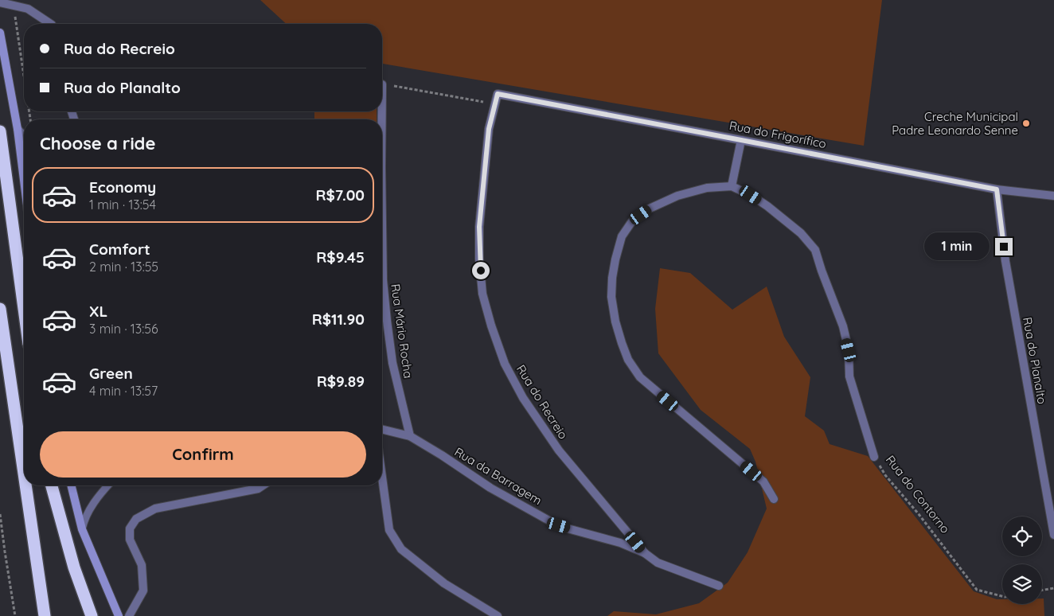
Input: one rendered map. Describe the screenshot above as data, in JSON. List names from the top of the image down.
{
  "streets": {
    "street": [
      "Rua do Frigorífico",
      "Rua Mário Rocha",
      "Rua do Planalto",
      "Rua do Recreio",
      "Rua da Barragem",
      "Rua do Contorno"
    ]
  },
  "crossings": [
    ["Rua do Frigorífico", "Rua do Planalto"],
    ["Rua do Frigorífico", "Rua do Recreio"],
    ["Rua Mário Rocha", "Rua da Barragem"],
    ["Rua do Recreio", "Rua da Barragem"]
  ],
  "places": ["Creche Municipal Padre Leonardo Senne"],
  "page": {
    "banner": ["Rua do Recreio", "Rua do Planalto"],
    "heading": "Choose a ride",
    "list": [
      {
        "name": "Economy",
        "note": "1 min · 13:54",
        "value": "R$7.00"
      },
      {
        "name": "Comfort",
        "note": "2 min · 13:55",
        "value": "R$9.45"
      },
      {
        "name": "XL",
        "note": "3 min · 13:56",
        "value": "R$11.90"
      },
      {
        "name": "Green",
        "note": "4 min · 13:57",
        "value": "R$9.89"
      }
    ],
    "bubble": "1 min",
    "buttons": "Confirm"
  }
}
